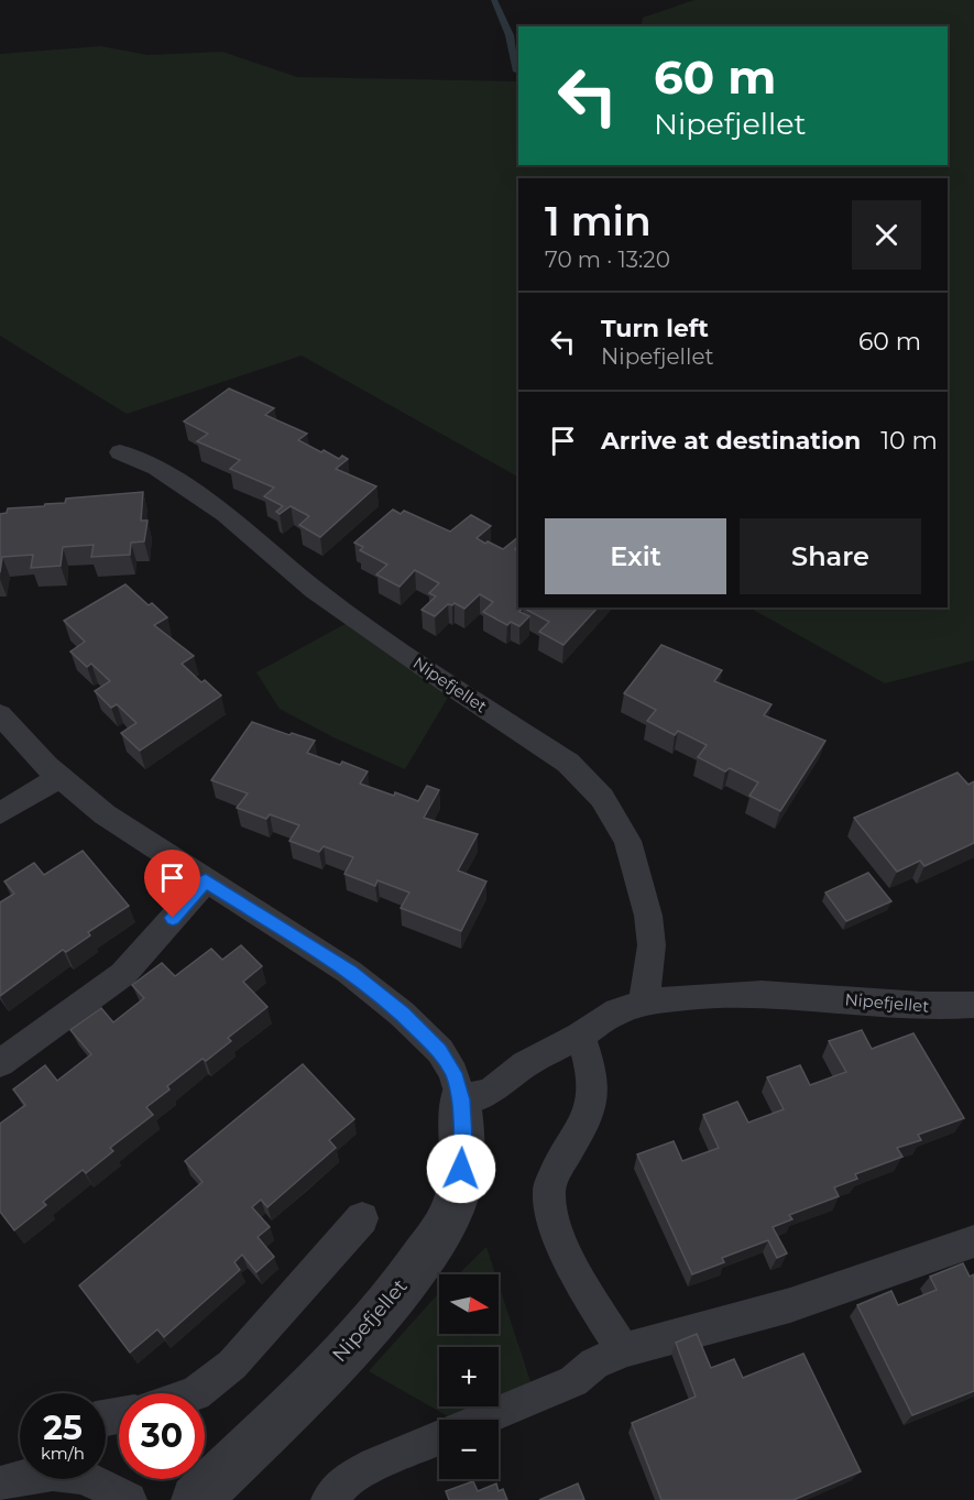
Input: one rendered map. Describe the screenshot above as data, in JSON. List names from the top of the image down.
{
  "streets": {
    "street": ["Nipefjellet"]
  },
  "north": "right",
  "page": {
    "turn": ["60 m", "Nipefjellet"],
    "heading": ["1 min", "70 m · 13:20"],
    "list": [
      {
        "name": "Turn left",
        "note": "Nipefjellet",
        "value": "60 m"
      },
      {
        "name": "Arrive at destination",
        "value": "10 m"
      }
    ],
    "buttons": ["Exit", "Share"],
    "map_buttons": ["+", "−"],
    "speed": "25 km/h",
    "limit": "30"
  }
}
